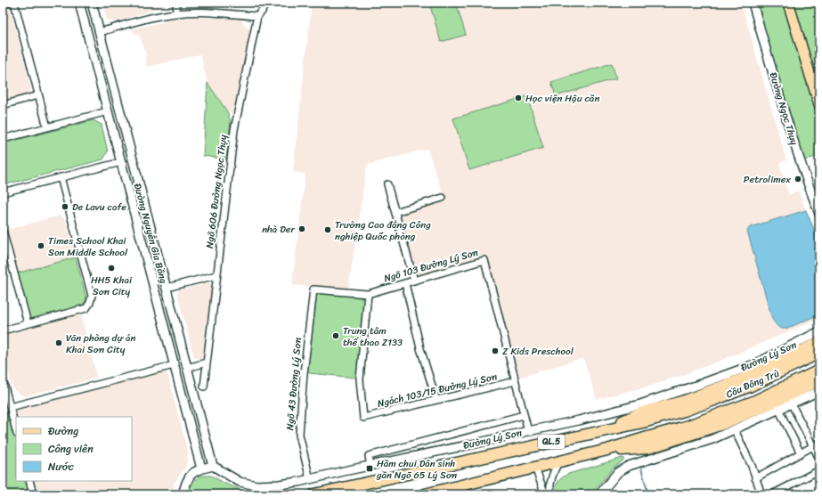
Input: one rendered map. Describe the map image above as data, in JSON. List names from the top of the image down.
{
  "streets": {
    "highway": ["Đường Lý Sơn", "Cầu Đông Trù", "QL.5"],
    "street": [
      "Đường Ngọc Thụy",
      "Ngõ 606 Đường Ngọc Thụy",
      "Đường Nguyễn Gia Bồng",
      "Ngõ 103 Đường Lý Sơn",
      "Ngõ 43 Đường Lý Sơn",
      "Ngách 103/15 Đường Lý Sơn"
    ]
  },
  "crossings": [
    ["Đường Nguyễn Gia Bồng", "Đường Lý Sơn"],
    ["Ngõ 103 Đường Lý Sơn", "Đường Lý Sơn"],
    ["Ngõ 103 Đường Lý Sơn", "Ngõ 43 Đường Lý Sơn"],
    ["Ngõ 103 Đường Lý Sơn", "Ngách 103/15 Đường Lý Sơn"],
    ["Đường Lý Sơn", "Ngõ 43 Đường Lý Sơn"],
    ["Đường Lý Sơn", "Cầu Đông Trù"],
    ["Cầu Đông Trù", "QL.5"]
  ],
  "places": {
    "other": [
      "Học viện Hậu cần",
      "Petrolimex",
      "De Lavu cafe",
      "nhà Der",
      "Trường Cao đẳng Công nghiệp Quốc phòng",
      "Times School Khai Son Middle School",
      "HH5 Khai Sơn City",
      "Trung tâm thể thao Z133",
      "Văn phòng dự án Khai Sơn City",
      "Z Kids Preschool"
    ],
    "transit": ["Hầm chui Dân sinh gần Ngõ 65 Lý Sơn"]
  },
  "legend": ["Đường", "Công viên", "Nước"]
}
